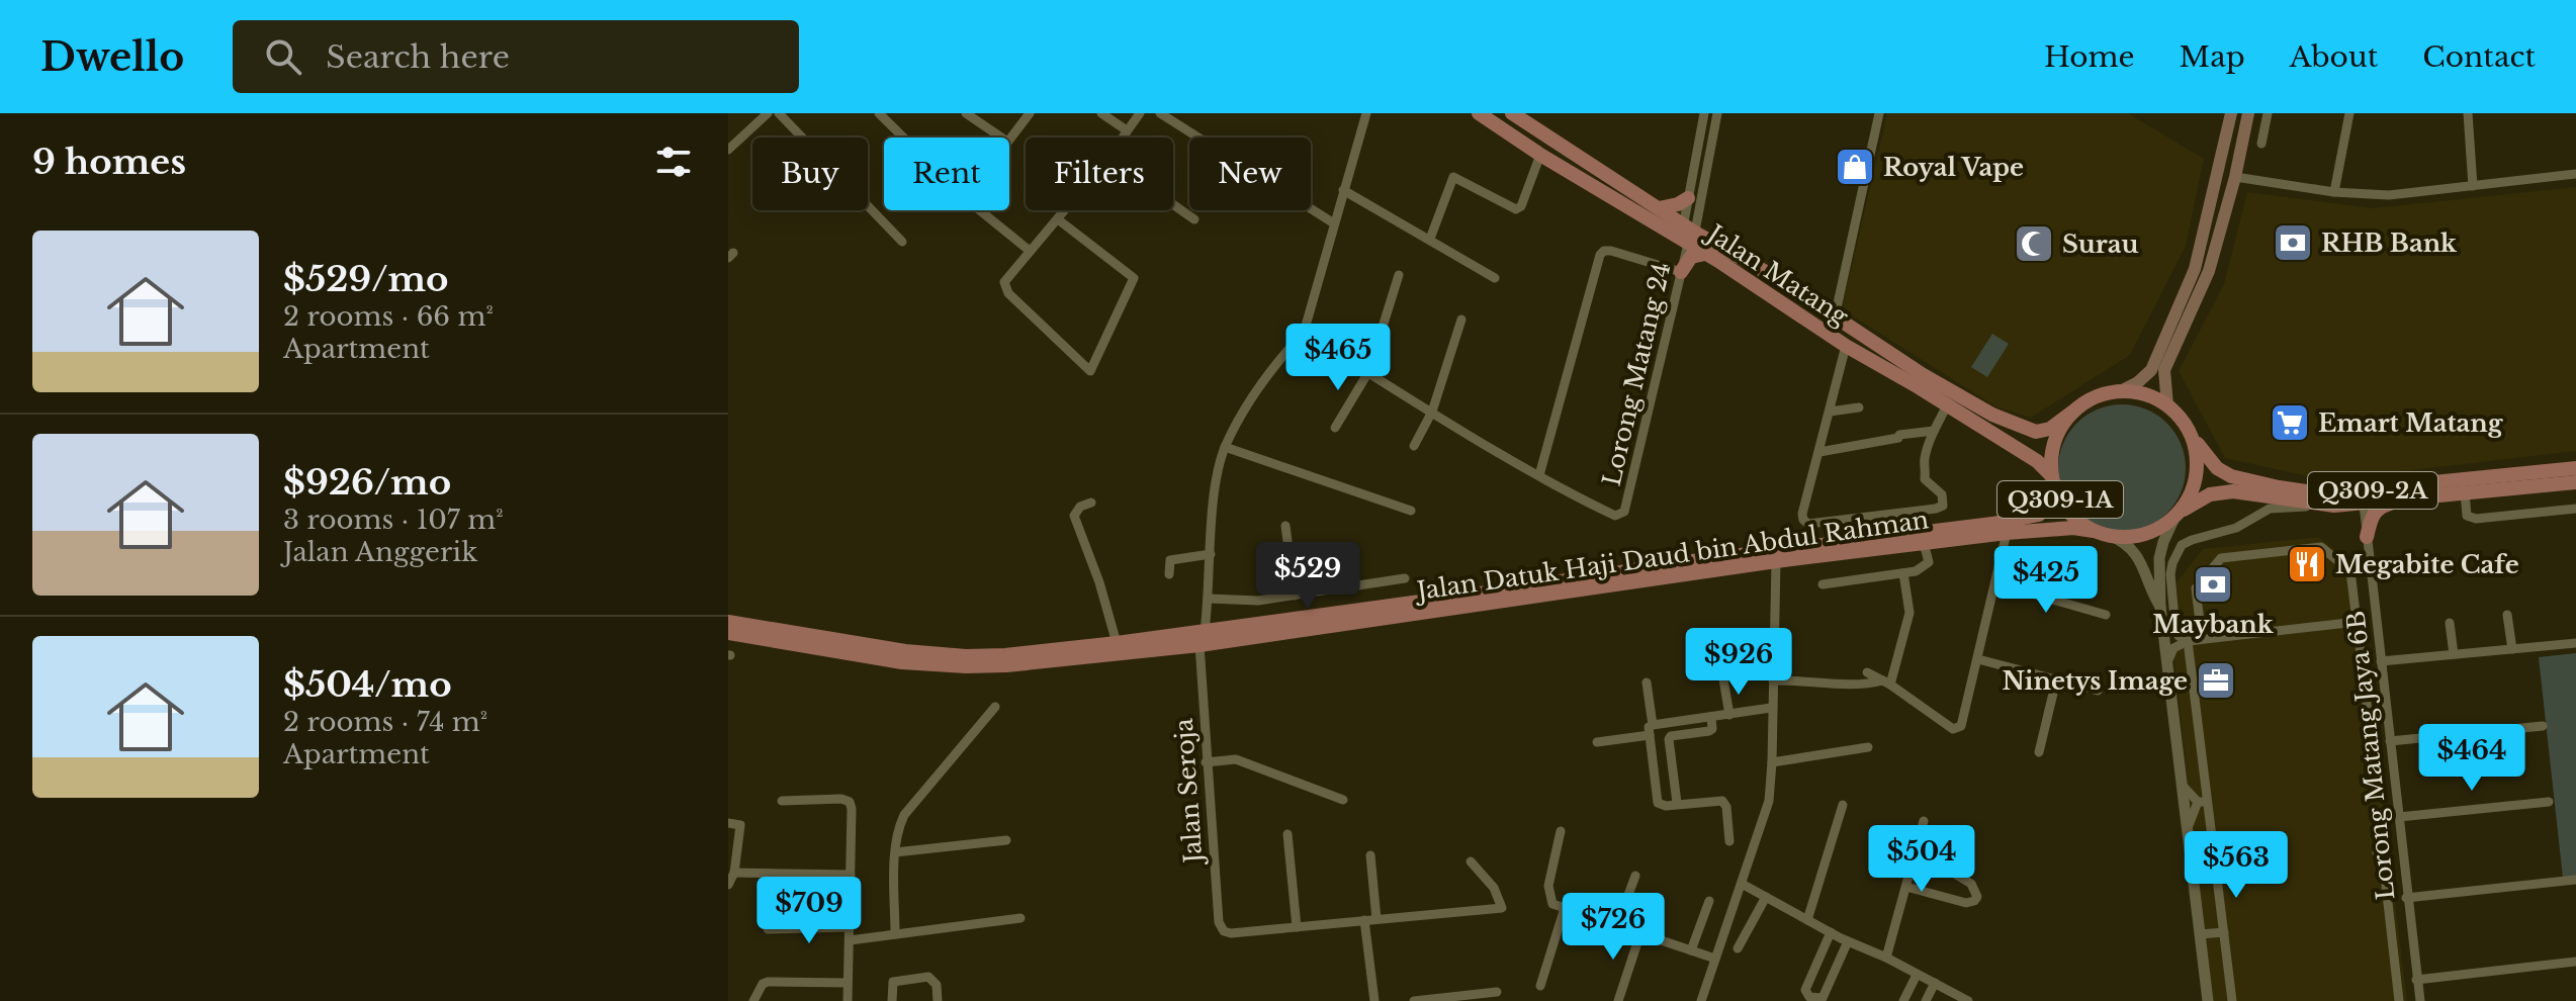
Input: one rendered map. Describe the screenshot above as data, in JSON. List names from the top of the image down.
{
  "streets": {
    "main road": [
      "Jalan Matang",
      "Q309-2A",
      "Q309-1A",
      "Jalan Datuk Haji Daud bin Abdul Rahman"
    ],
    "street": ["Lorong Matang 24", "Lorong Matang Jaya 6B", "Jalan Seroja"]
  },
  "crossings": [
    ["Jalan Matang", "Lorong Matang 24"],
    ["Jalan Matang", "Q309-2A"],
    ["Jalan Matang", "Q309-1A"],
    ["Jalan Matang", "Jalan Datuk Haji Daud bin Abdul Rahman"],
    ["Q309-2A", "Q309-1A"],
    ["Q309-2A", "Jalan Datuk Haji Daud bin Abdul Rahman"],
    ["Q309-1A", "Jalan Datuk Haji Daud bin Abdul Rahman"],
    ["Jalan Datuk Haji Daud bin Abdul Rahman", "Jalan Seroja"]
  ],
  "places": {
    "shop": ["Royal Vape"],
    "bank": ["RHB Bank", "Maybank"],
    "mosque": ["Surau"],
    "supermarket": ["Emart Matang"],
    "restaurant": ["Megabite Cafe"],
    "office": ["Ninetys Image"]
  },
  "page": {
    "header": "Dwello",
    "search": "Search here",
    "nav": [
      "Home",
      "Map",
      "About",
      "Contact"
    ],
    "heading": "9 homes",
    "chip": [
      "Buy",
      "Rent",
      "Filters",
      "New"
    ],
    "list": [
      {
        "name": "$529/mo",
        "note": "2 rooms · 66 m² · Apartment"
      },
      {
        "name": "$926/mo",
        "note": "3 rooms · 107 m² · Jalan Anggerik"
      },
      {
        "name": "$504/mo",
        "note": "2 rooms · 74 m² · Apartment"
      }
    ],
    "price": [
      "$465",
      "$529",
      "$425",
      "$926",
      "$464",
      "$504",
      "$563",
      "$709",
      "$726"
    ]
  }
}
